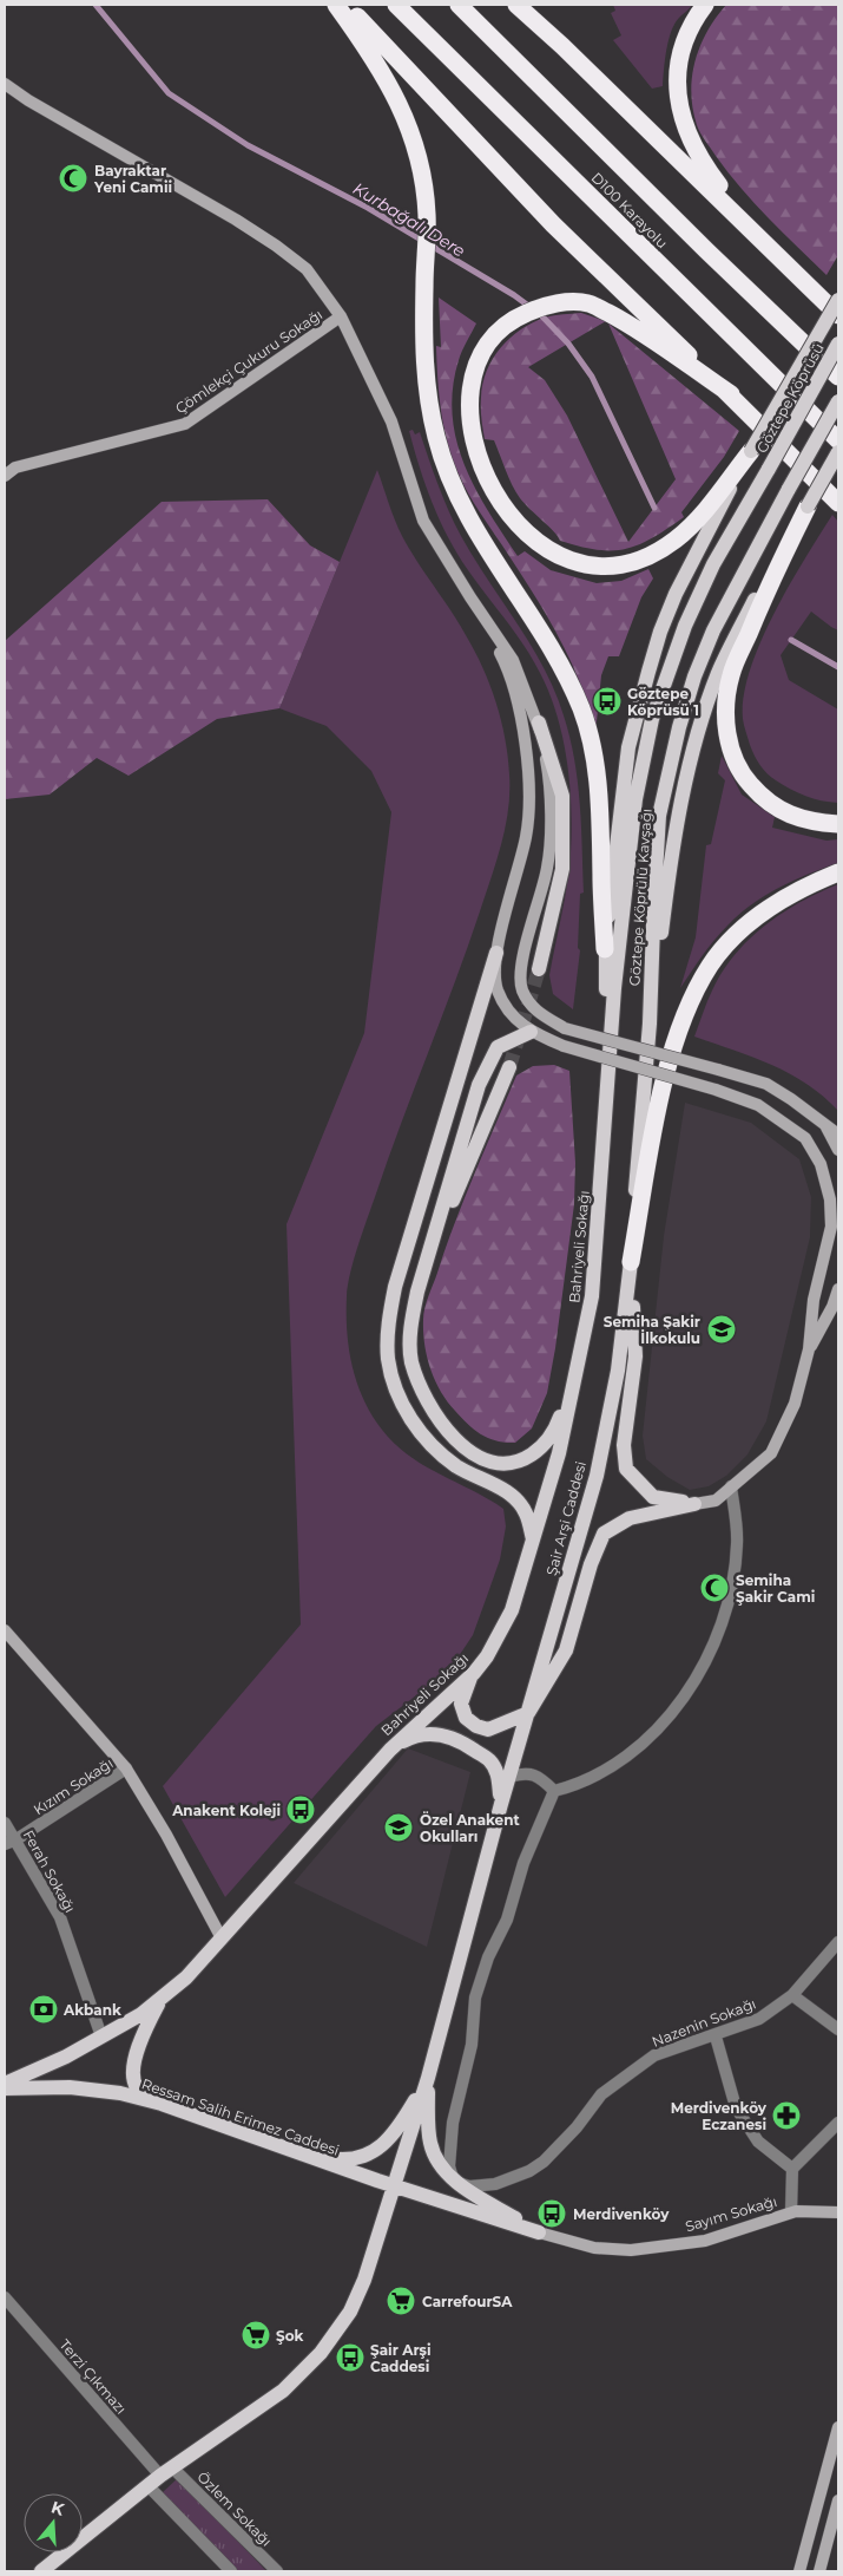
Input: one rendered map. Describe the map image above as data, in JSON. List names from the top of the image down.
{
  "streets": {
    "highway": ["D100 Karayolu"],
    "main road": [
      "Çömlekçi Çukuru Sokağı",
      "Göztepe Köprüsü",
      "Göztepe Köprülü Kavşağı",
      "Bahriyeli Sokağı",
      "Şair Arşi Caddesi",
      "Ressam Salih Erimez Caddesi",
      "Sayım Sokağı"
    ],
    "street": [
      "Kızım Sokağı",
      "Ferah Sokağı",
      "Nazenin Sokağı",
      "Terzi Çıkmazı",
      "Özlem Sokağı"
    ]
  },
  "crossings": [
    ["Göztepe Köprüsü", "Göztepe Köprülü Kavşağı"],
    ["Göztepe Köprülü Kavşağı", "Bahriyeli Sokağı"],
    ["Göztepe Köprülü Kavşağı", "Şair Arşi Caddesi"],
    ["Bahriyeli Sokağı", "Ferah Sokağı"],
    ["Şair Arşi Caddesi", "Ressam Salih Erimez Caddesi"],
    ["Şair Arşi Caddesi", "Sayım Sokağı"],
    ["Şair Arşi Caddesi", "Terzi Çıkmazı"],
    ["Şair Arşi Caddesi", "Özlem Sokağı"],
    ["Kızım Sokağı", "Ferah Sokağı"],
    ["Ressam Salih Erimez Caddesi", "Sayım Sokağı"],
    ["Terzi Çıkmazı", "Özlem Sokağı"]
  ],
  "water": ["Kurbağalı Dere"],
  "places": {
    "mosque": ["Bayraktar Yeni Camii", "Semiha Şakir Cami"],
    "bus stop": [
      "Göztepe Köprüsü 1",
      "Anakent Koleji",
      "Merdivenköy",
      "Şair Arşi Caddesi"
    ],
    "school or university": ["Semiha Şakir İlkokulu", "Özel Anakent Okulları"],
    "bank": ["Akbank"],
    "pharmacy": ["Merdivenköy Eczanesi"],
    "supermarket": ["CarrefourSA", "Şok"]
  },
  "north": "top"
}
